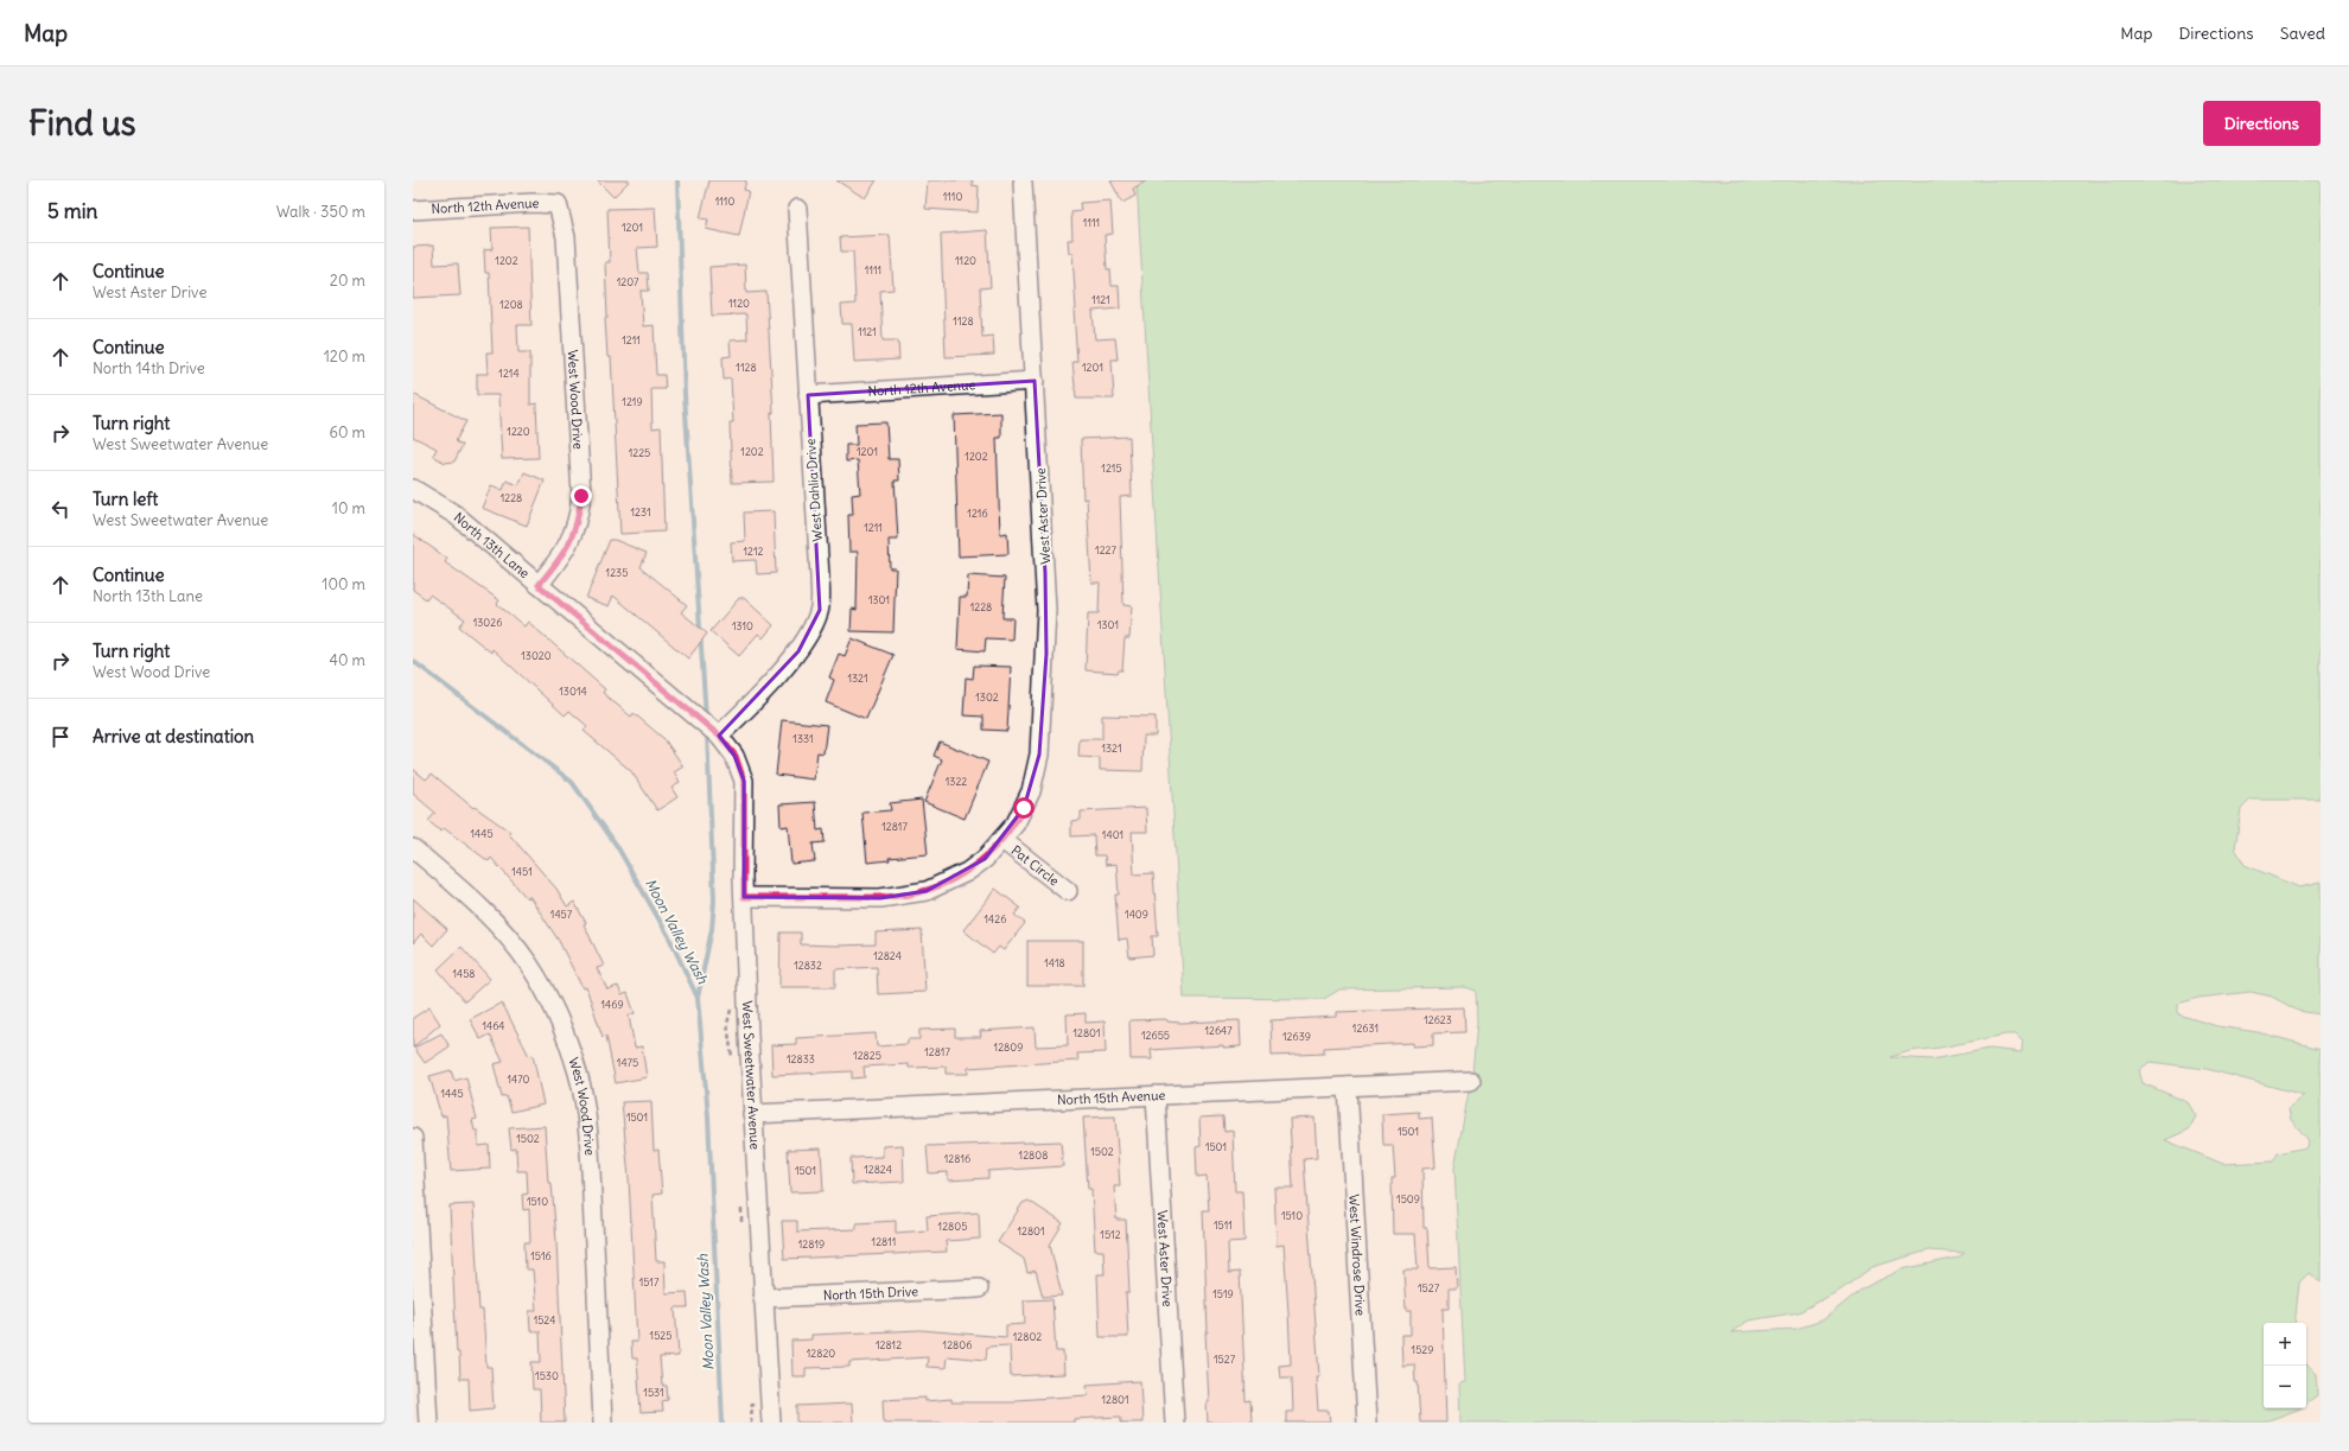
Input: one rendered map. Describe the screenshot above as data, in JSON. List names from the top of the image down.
{
  "streets": {
    "street": [
      "North 12th Avenue",
      "West Wood Drive",
      "West Dahlia Drive",
      "West Aster Drive",
      "North 13th Lane",
      "Pat Circle",
      "West Sweetwater Avenue",
      "North 15th Avenue",
      "West Windrose Drive",
      "North 15th Drive"
    ]
  },
  "crossings": [
    ["North 12th Avenue", "West Wood Drive"],
    ["North 12th Avenue", "West Dahlia Drive"],
    ["North 12th Avenue", "West Aster Drive"],
    ["West Wood Drive", "North 13th Lane"],
    ["West Dahlia Drive", "North 13th Lane"],
    ["West Dahlia Drive", "West Sweetwater Avenue"],
    ["West Aster Drive", "Pat Circle"],
    ["West Aster Drive", "West Sweetwater Avenue"],
    ["West Aster Drive", "North 15th Avenue"],
    ["North 13th Lane", "West Sweetwater Avenue"],
    ["West Sweetwater Avenue", "North 15th Avenue"],
    ["West Sweetwater Avenue", "North 15th Drive"],
    ["North 15th Avenue", "West Windrose Drive"]
  ],
  "water": ["Moon Valley Wash"],
  "house_numbers": [
    "1110",
    "1110",
    "1111",
    "1201",
    "1202",
    "1120",
    "1111",
    "1207",
    "1121",
    "1120",
    "1208",
    "1128",
    "1121",
    "1211",
    "1128",
    "1201",
    "1214",
    "1219",
    "1220",
    "1202",
    "1201",
    "1225",
    "1202",
    "1215",
    "1228",
    "1231",
    "1216",
    "1211",
    "1227",
    "1212",
    "1235",
    "1301",
    "1228",
    "13026",
    "1301",
    "1310",
    "13020",
    "1321",
    "13014",
    "1302",
    "1331",
    "1321",
    "1322",
    "12817",
    "1445",
    "1401",
    "1451",
    "1457",
    "1409",
    "1426",
    "12824",
    "1418",
    "12832",
    "1458",
    "1469",
    "12623",
    "1464",
    "12631",
    "12647",
    "12801",
    "12655",
    "12639",
    "12809",
    "12817",
    "12825",
    "12833",
    "1475",
    "1470",
    "1445",
    "1501",
    "1501",
    "1502",
    "1501",
    "1502",
    "12808",
    "12816",
    "12824",
    "1501",
    "1509",
    "1510",
    "1510",
    "1511",
    "12805",
    "12801",
    "1512",
    "12811",
    "12819",
    "1516",
    "1517",
    "1527",
    "1519",
    "1524",
    "1525",
    "12802",
    "12812",
    "12806",
    "1529",
    "12820",
    "1527",
    "1530",
    "1531",
    "12801"
  ],
  "page": {
    "header": "Map",
    "nav": ["Map", "Directions", "Saved"],
    "buttons": "Directions",
    "title": "Find us",
    "heading": ["5 min", "Walk · 350 m"],
    "list": [
      ["Continue", "West Aster Drive", "20 m"],
      ["Continue", "North 14th Drive", "120 m"],
      ["Turn right", "West Sweetwater Avenue", "60 m"],
      ["Turn left", "West Sweetwater Avenue", "10 m"],
      ["Continue", "North 13th Lane", "100 m"],
      ["Turn right", "West Wood Drive", "40 m"],
      "Arrive at destination"
    ],
    "map_buttons": ["+", "−"]
  }
}
